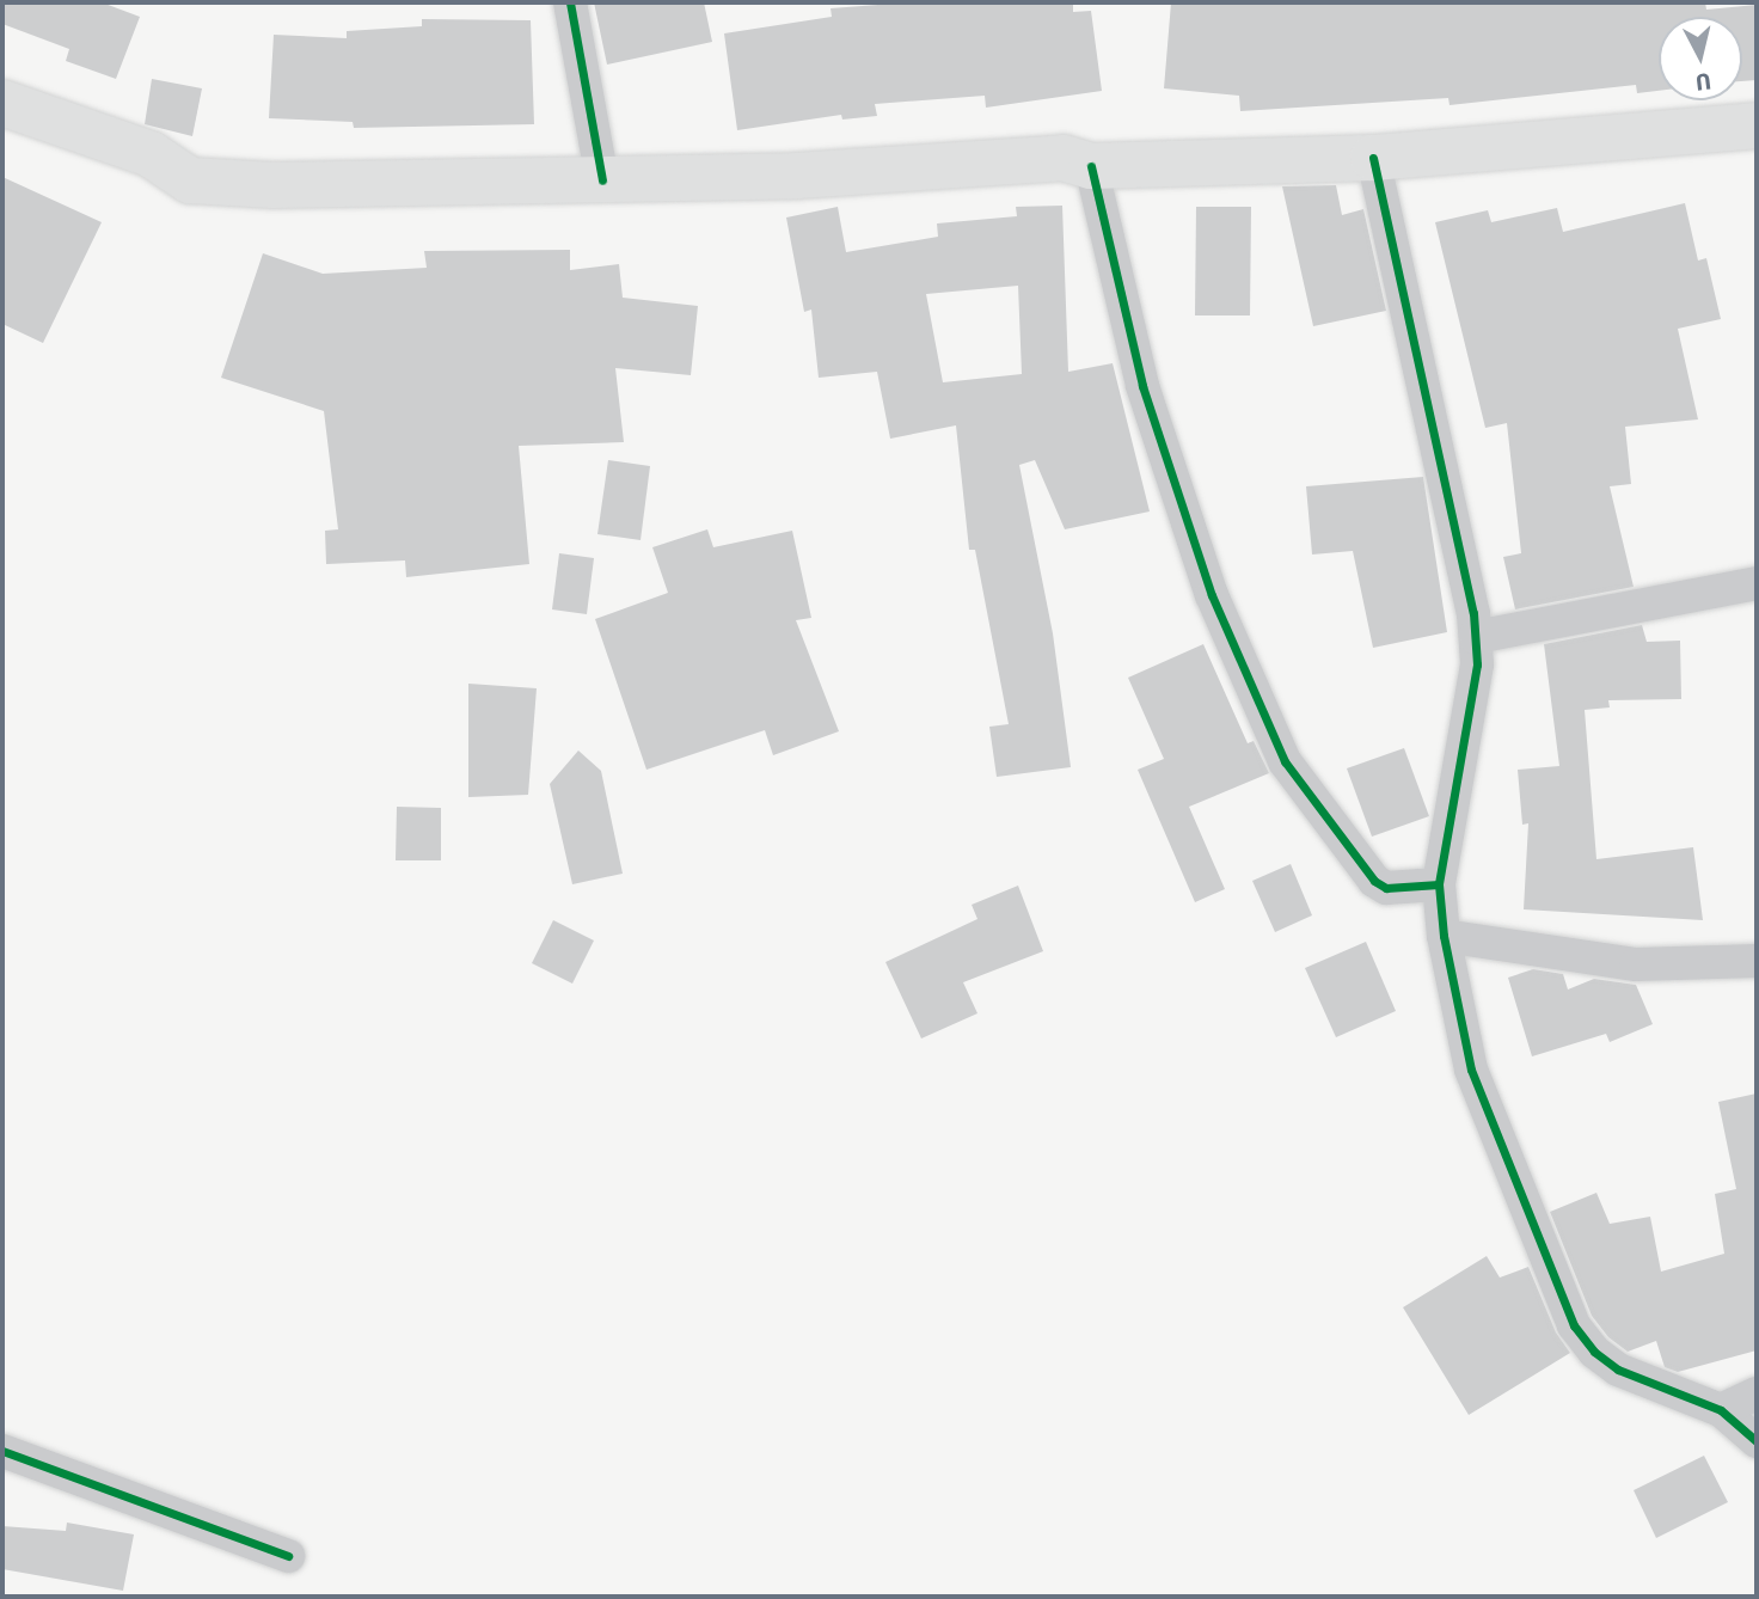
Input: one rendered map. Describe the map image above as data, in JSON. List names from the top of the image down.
{
  "north": "bottom"
}
